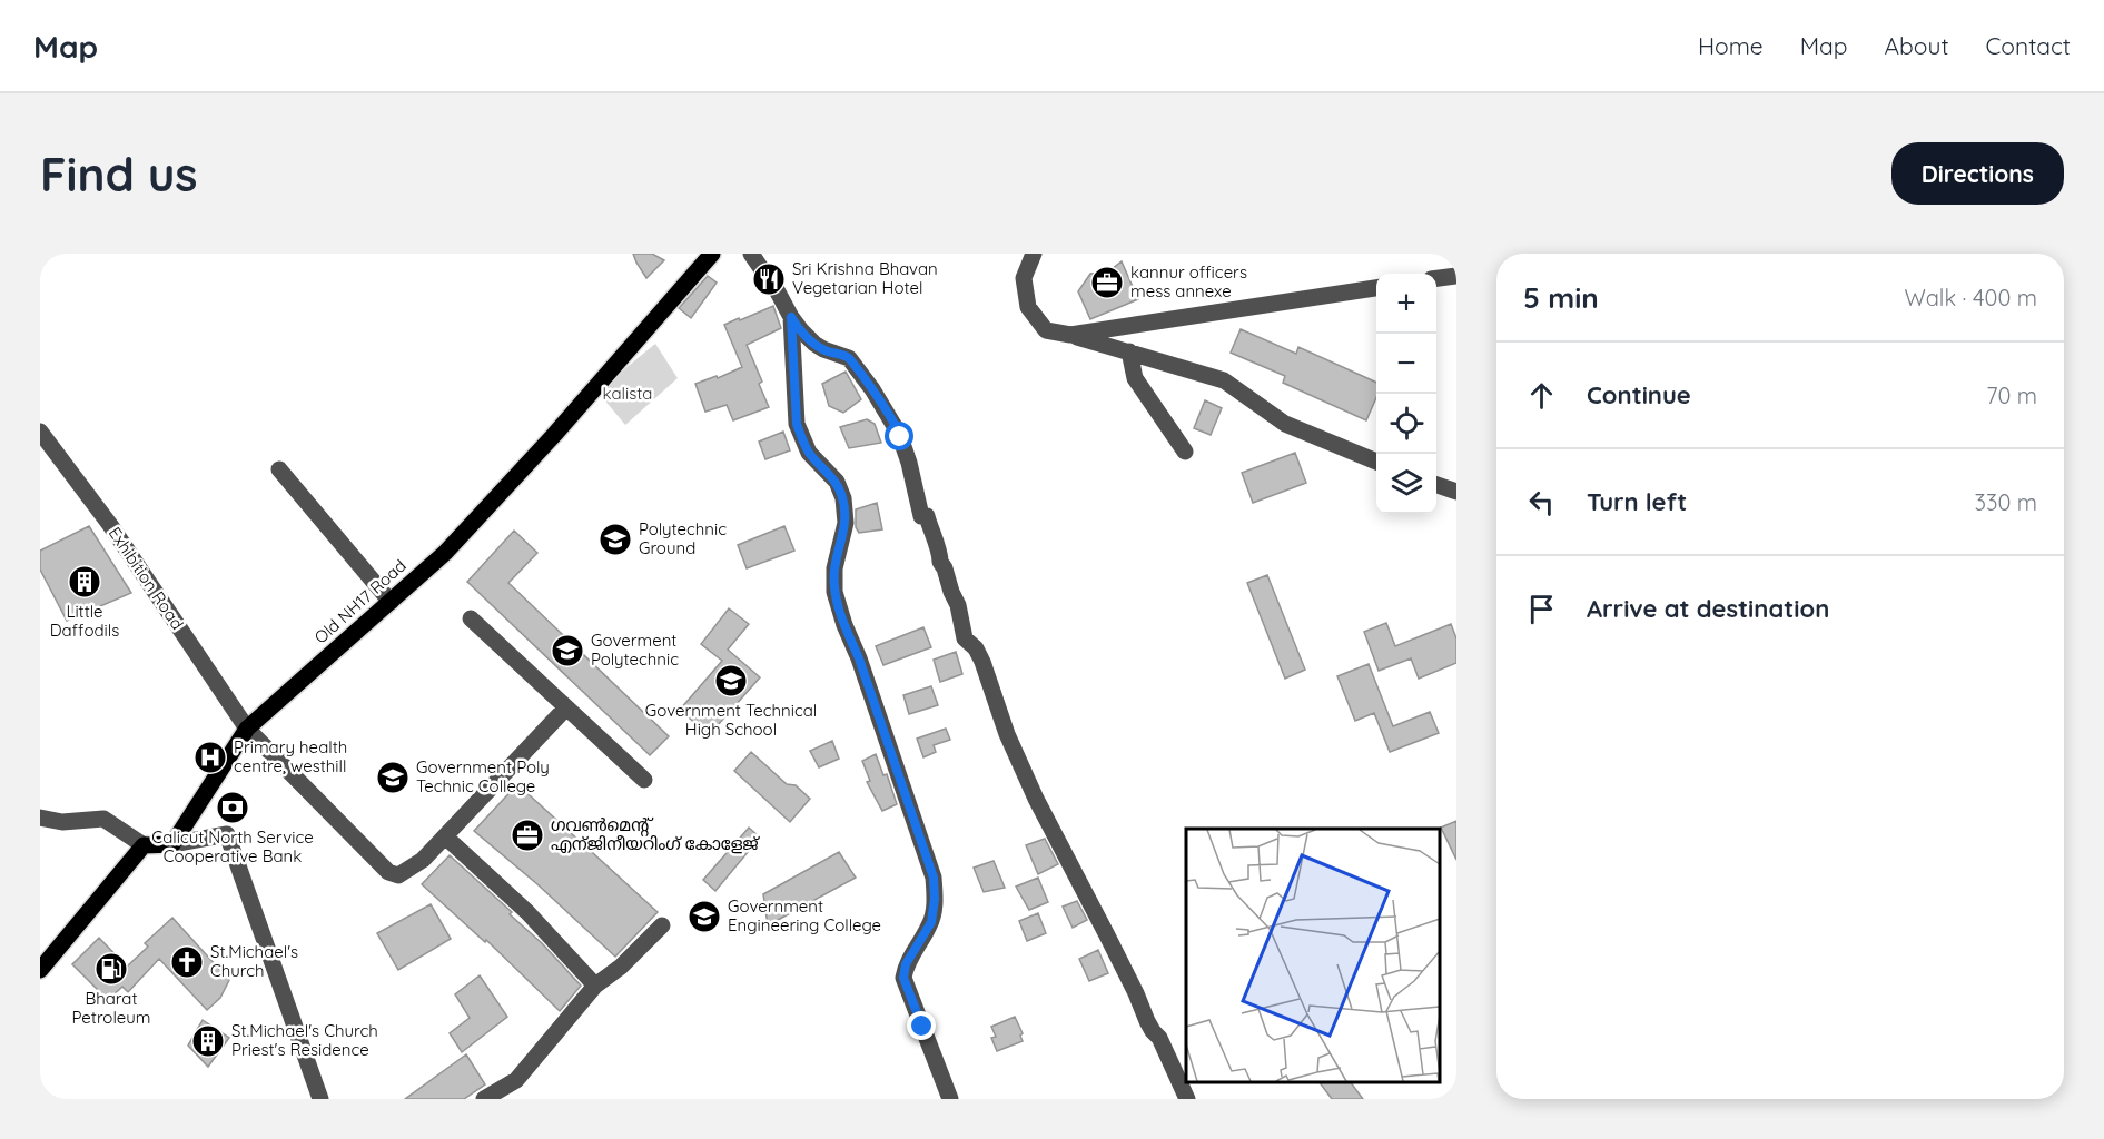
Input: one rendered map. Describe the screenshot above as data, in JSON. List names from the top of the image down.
{
  "streets": {
    "main road": ["Old NH17 Road"],
    "street": ["Exhibition Road"]
  },
  "crossings": [
    ["Exhibition Road", "Old NH17 Road"]
  ],
  "parks": ["kalista"],
  "places": {
    "restaurant": ["Sri Krishna Bhavan Vegetarian Hotel"],
    "office": ["kannur officers mess annexe", "ഗവൺമെന്റ് എന്ജിനീയറിംഗ് കോളേജ്"],
    "school or university": [
      "Polytechnic Ground",
      "Goverment Polytechnic",
      "Government Technical High School",
      "Government Poly Technic College",
      "Government Engineering College"
    ],
    "building": ["Little Daffodils", "St.Michael's Church Priest's Residence"],
    "hospital": ["Primary health centre, westhill"],
    "bank": ["Calicut North Service Cooperative Bank"],
    "church": ["St.Michael's Church"],
    "fuel station": ["Bharat Petroleum"]
  },
  "page": {
    "header": "Map",
    "nav": [
      "Home",
      "Map",
      "About",
      "Contact"
    ],
    "buttons": "Directions",
    "title": "Find us",
    "heading": ["5 min", "Walk · 400 m"],
    "map_buttons": ["+", "−"],
    "list": [
      ["Continue", "70 m"],
      ["Turn left", "330 m"],
      "Arrive at destination"
    ]
  }
}
